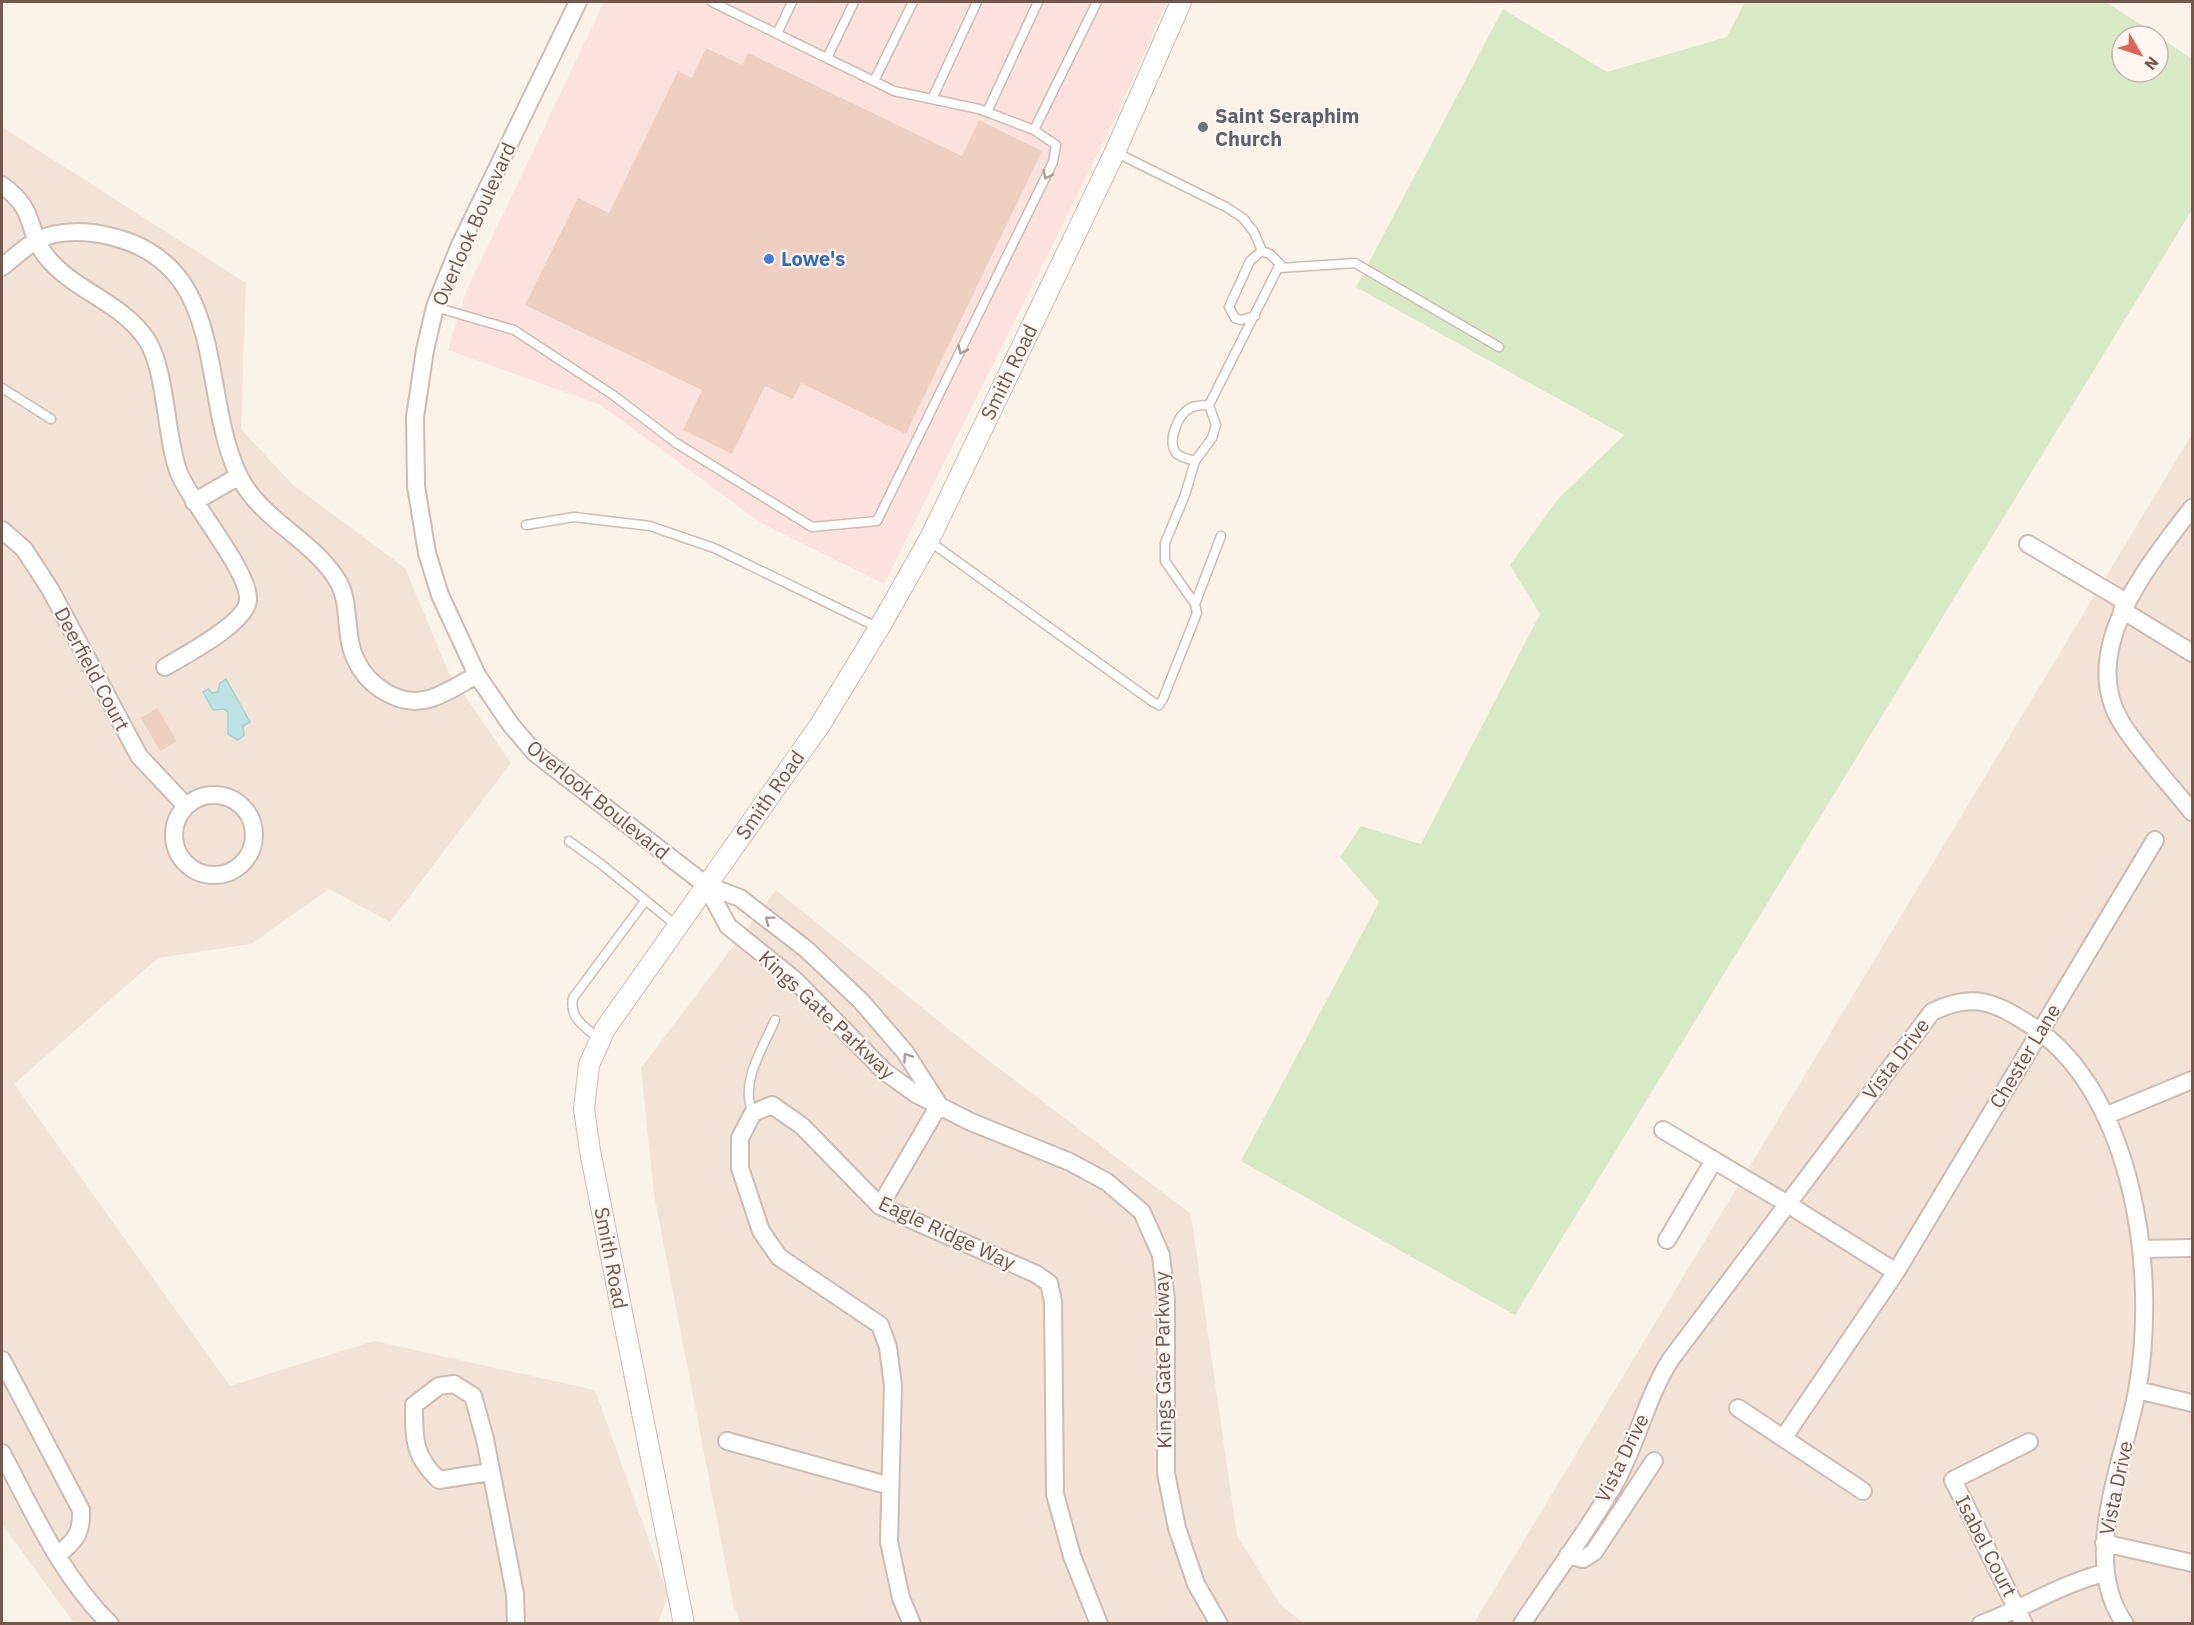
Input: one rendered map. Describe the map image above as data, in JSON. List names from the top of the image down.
{
  "streets": {
    "street": [
      "Overlook Boulevard",
      "Smith Road",
      "Deerfield Court",
      "Kings Gate Parkway",
      "Chester Lane",
      "Vista Drive",
      "Eagle Ridge Way",
      "Isabel Court"
    ]
  },
  "crossings": [
    ["Overlook Boulevard", "Smith Road"],
    ["Overlook Boulevard", "Kings Gate Parkway"],
    ["Smith Road", "Kings Gate Parkway"],
    ["Kings Gate Parkway", "Eagle Ridge Way"],
    ["Chester Lane", "Vista Drive"]
  ],
  "places": ["Saint Seraphim Church", "Lowe's"],
  "north": "bottom right"
}
